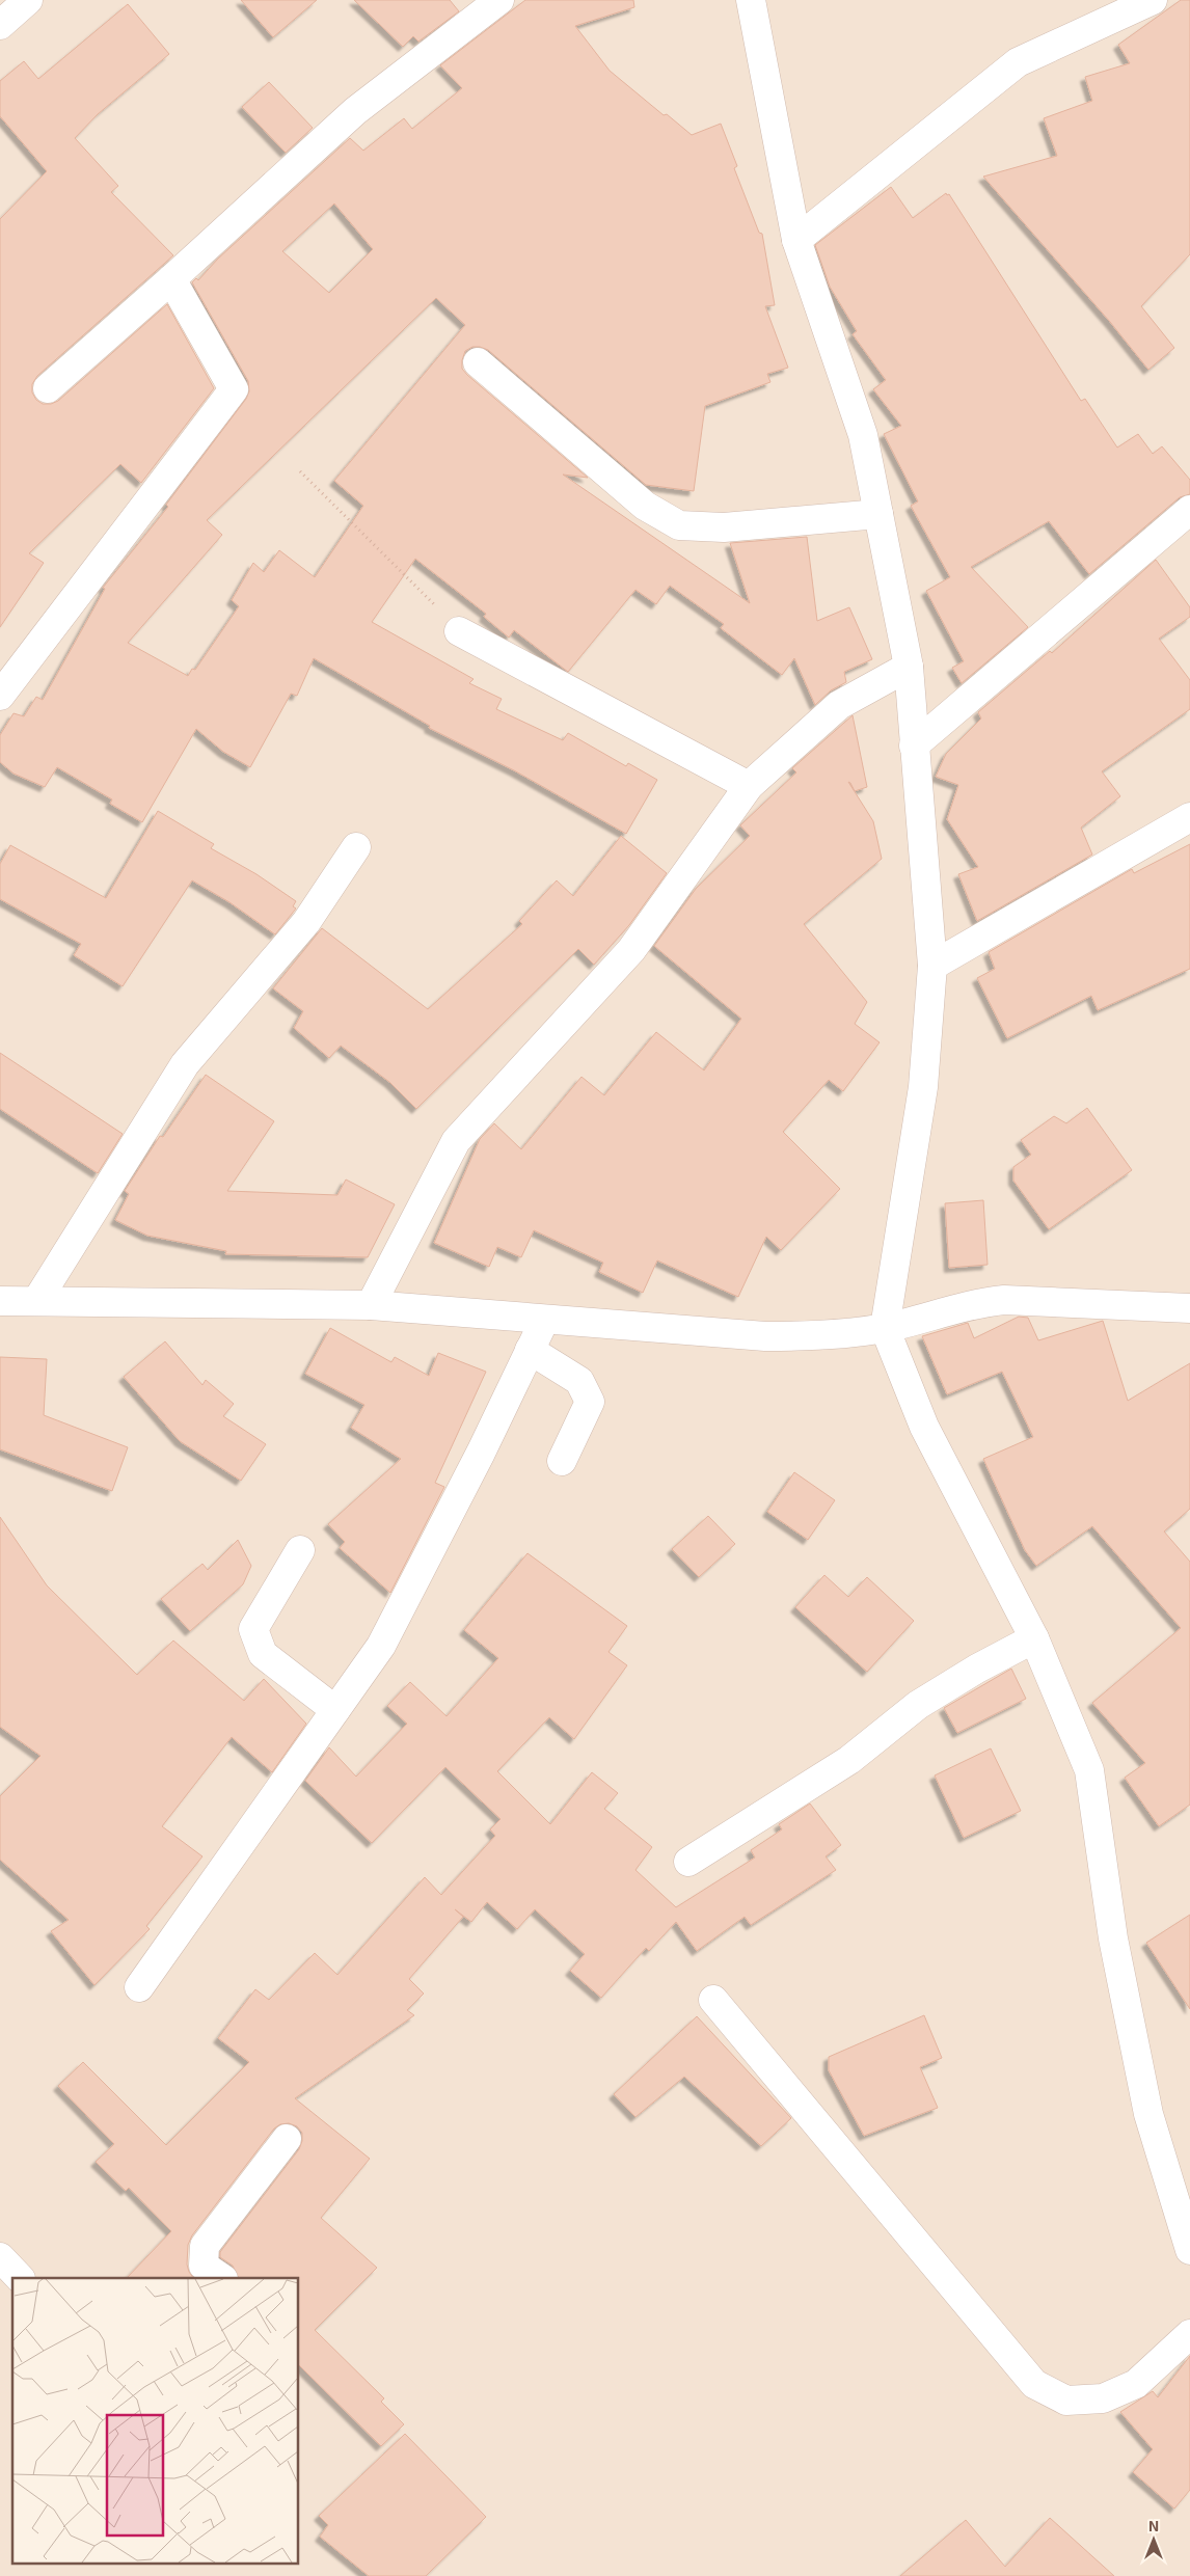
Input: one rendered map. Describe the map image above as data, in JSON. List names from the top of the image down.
{
  "north": "top"
}
